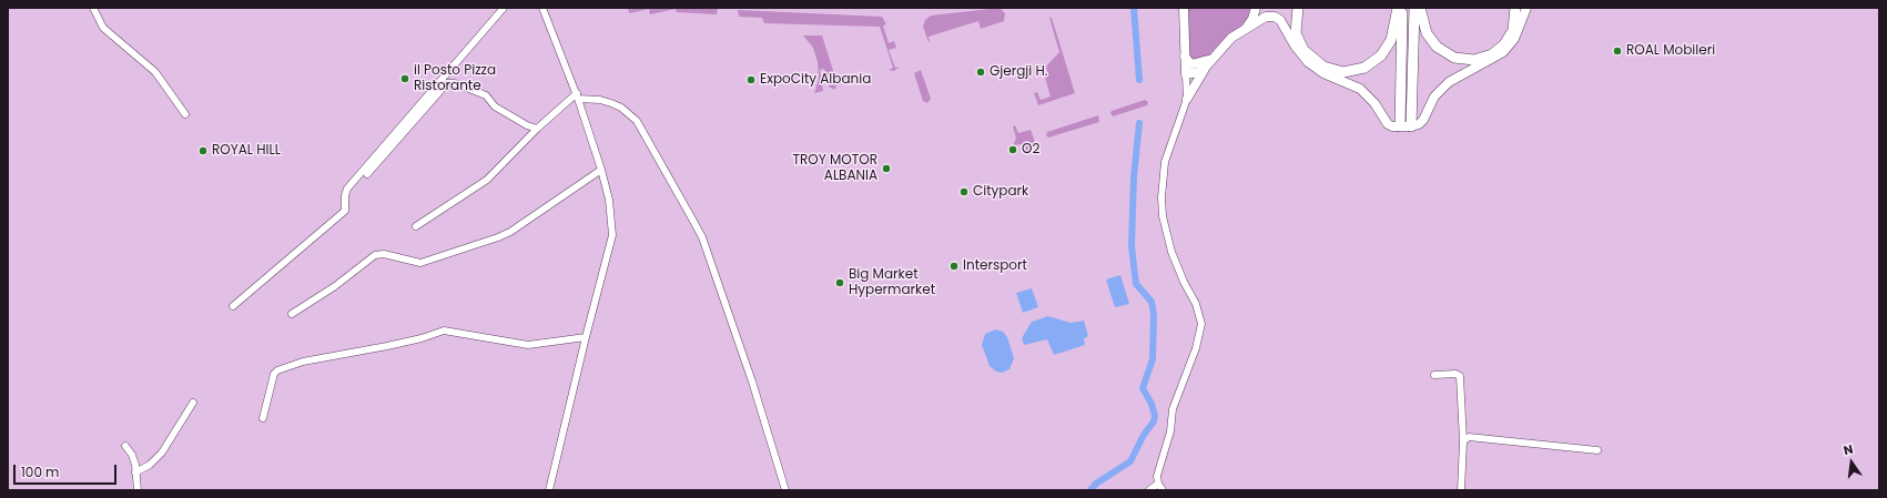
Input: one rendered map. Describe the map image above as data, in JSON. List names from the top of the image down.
{
  "places": [
    "ROAL Mobileri",
    "Gjergji H.",
    "il Posto Pizza Ristorante",
    "ExpoCity Albania",
    "O2",
    "ROYAL HILL",
    "TROY MOTOR ALBANIA",
    "Citypark",
    "Intersport",
    "Big Market Hypermarket"
  ],
  "scale_bar": "100 m",
  "north": "top"
}
